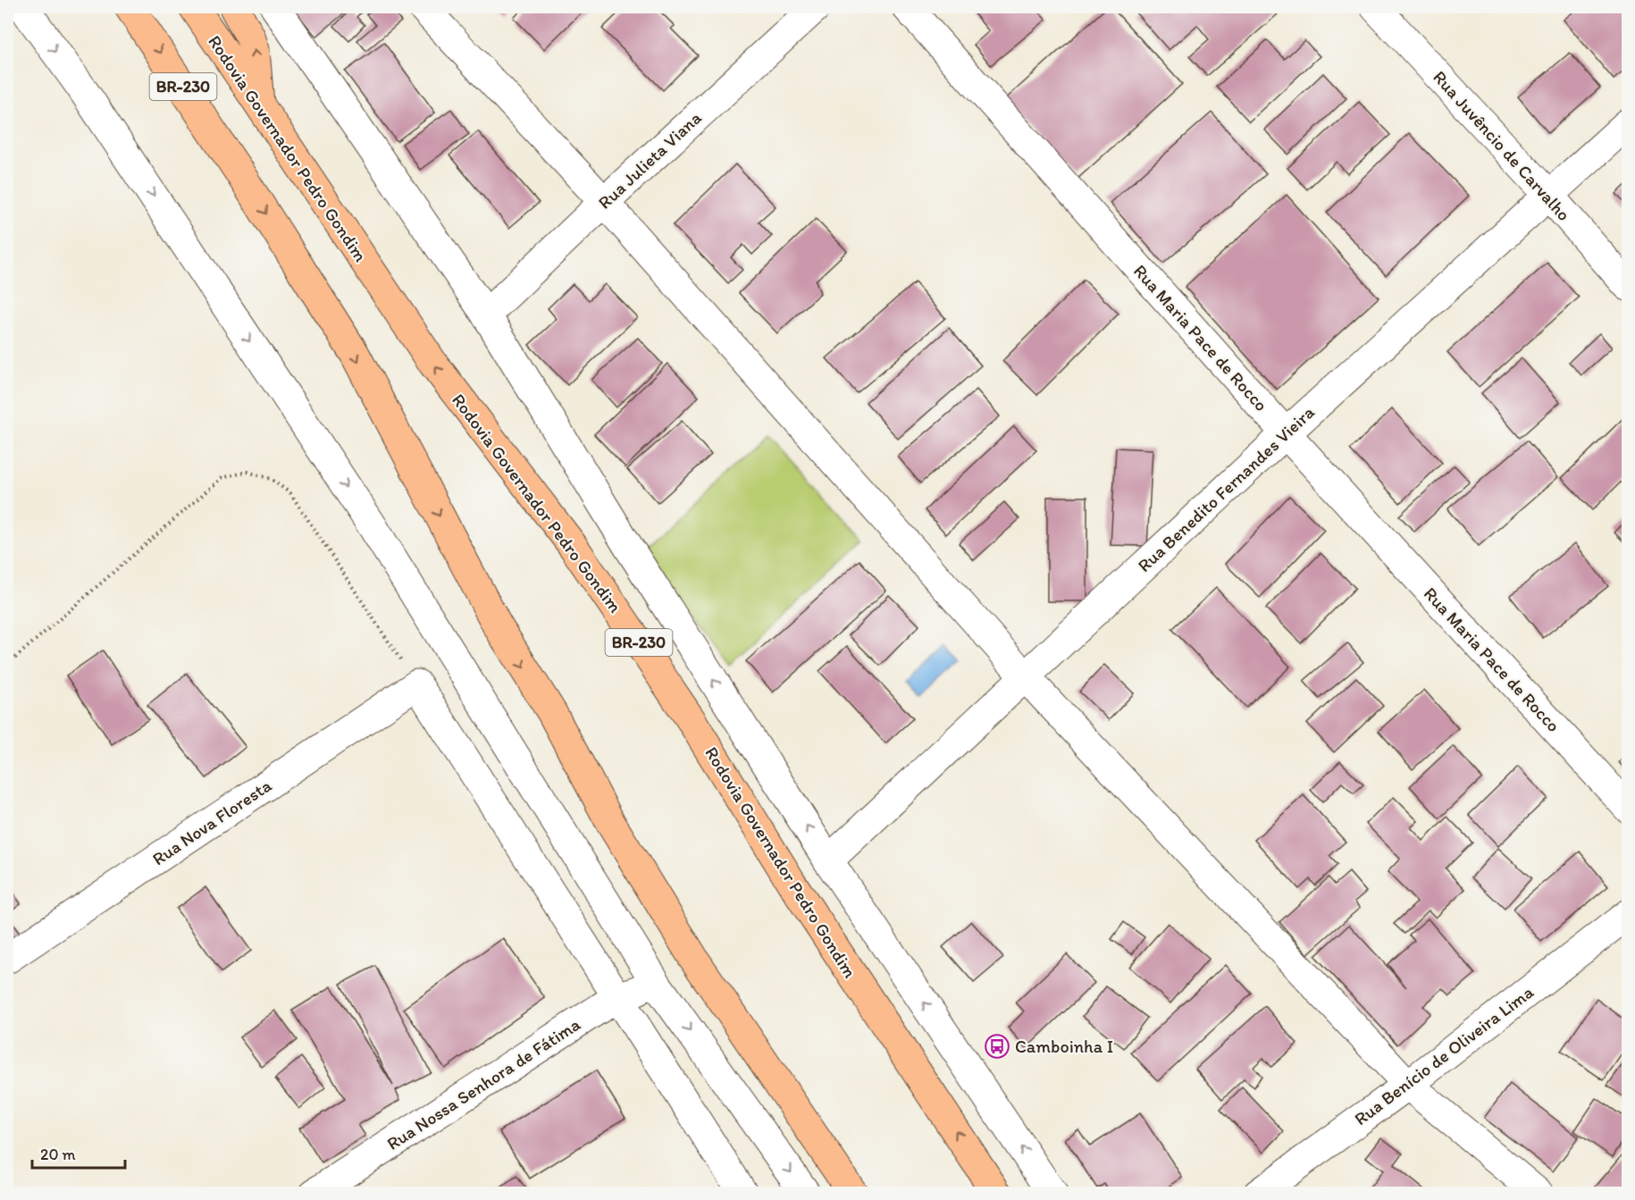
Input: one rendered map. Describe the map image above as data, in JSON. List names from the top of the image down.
{
  "streets": {
    "highway": ["BR-230", "Rodovia Governador Pedro Gondim"],
    "street": [
      "Rua Juvêncio de Carvalho",
      "Rua Julieta Viana",
      "Rua Maria Pace de Rocco",
      "Rua Benedito Fernandes Vieira",
      "Rua Nova Floresta",
      "Rua Benício de Oliveira Lima",
      "Rua Nossa Senhora de Fátima"
    ]
  },
  "crossings": [
    ["Rua Juvêncio de Carvalho", "Rua Benedito Fernandes Vieira"],
    ["Rua Maria Pace de Rocco", "Rua Benedito Fernandes Vieira"]
  ],
  "places": {
    "bus stop": ["Camboinha I"]
  },
  "scale_bar": "20 m"
}
